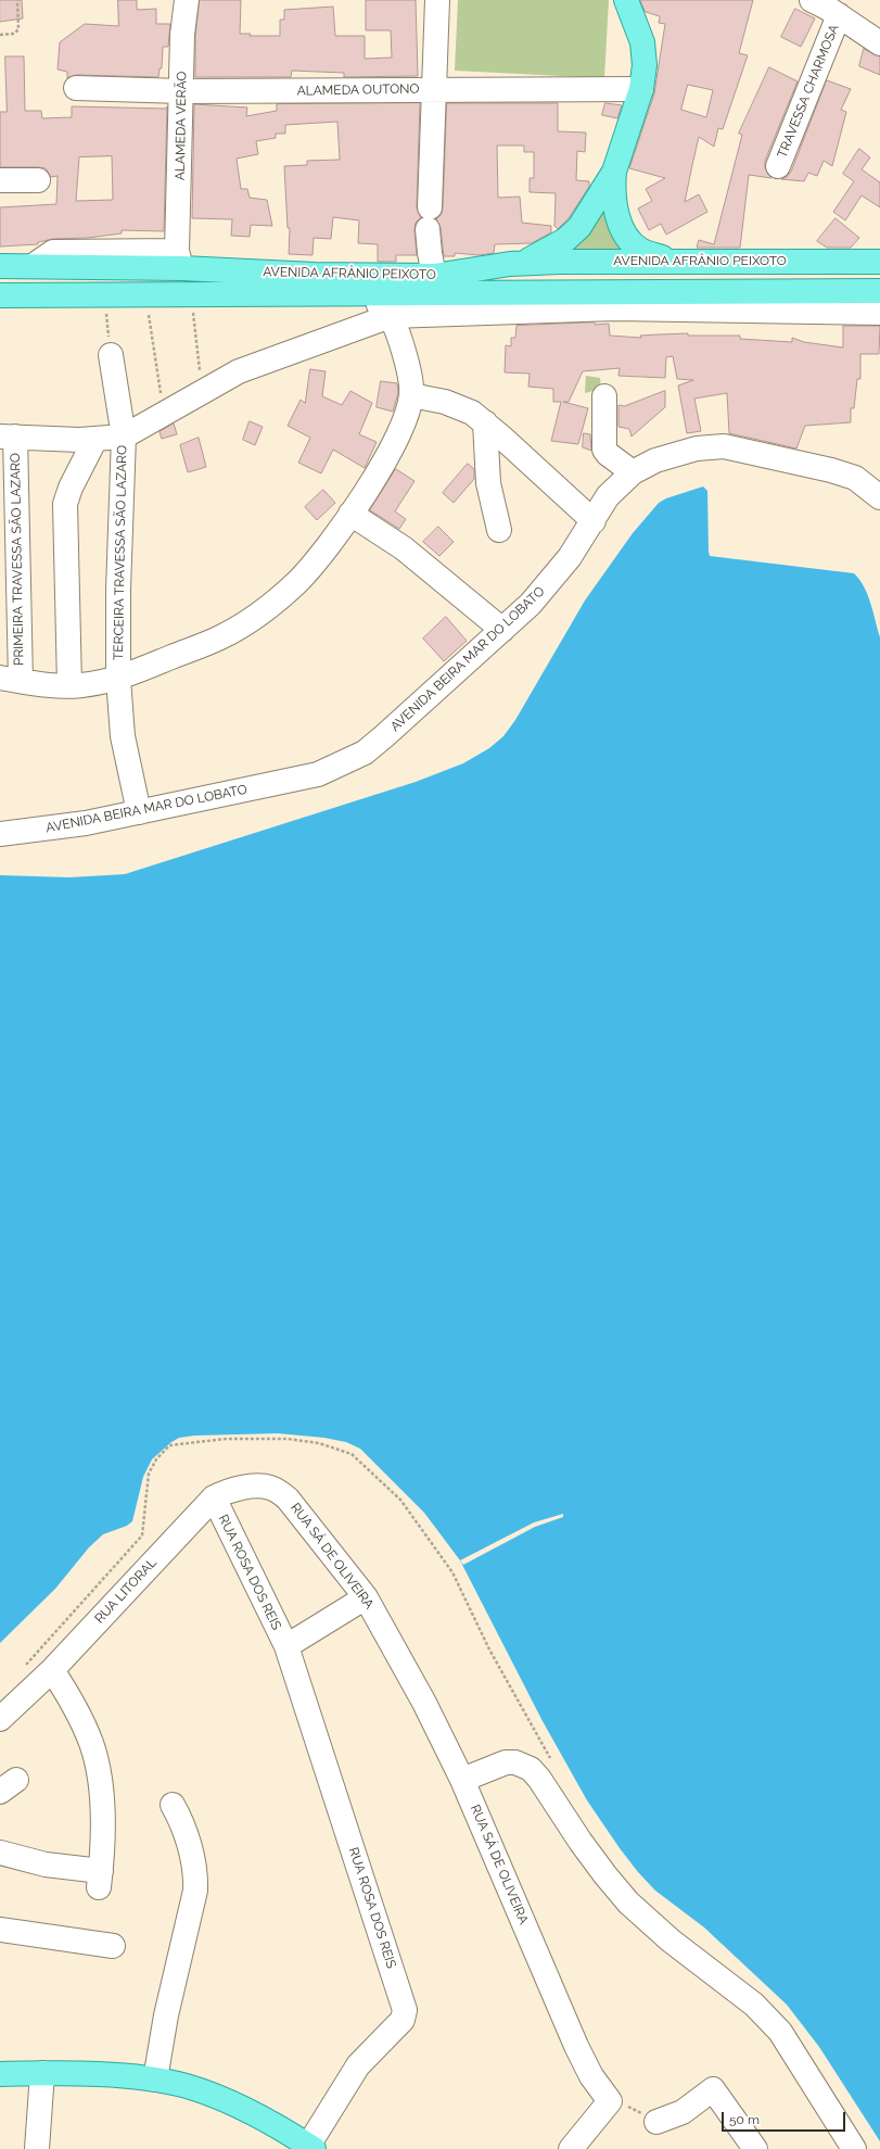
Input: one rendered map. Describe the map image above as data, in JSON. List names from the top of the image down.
{
  "streets": {
    "main road": ["AVENIDA AFRÂNIO PEIXOTO"],
    "street": [
      "ALAMEDA OUTONO",
      "TRAVESSA CHARMOSA",
      "ALAMEDA VERÃO",
      "TERCEIRA TRAVESSA SÃO LAZARO",
      "PRIMEIRA TRAVESSA SÃO LAZARO",
      "AVENIDA BEIRA MAR DO LOBATO",
      "RUA SÁ DE OLIVEIRA",
      "RUA ROSA DOS REIS",
      "RUA LITORAL"
    ]
  },
  "crossings": [
    ["ALAMEDA OUTONO", "ALAMEDA VERÃO"],
    ["ALAMEDA VERÃO", "AVENIDA AFRÂNIO PEIXOTO"],
    ["TERCEIRA TRAVESSA SÃO LAZARO", "AVENIDA BEIRA MAR DO LOBATO"],
    ["RUA SÁ DE OLIVEIRA", "RUA ROSA DOS REIS"],
    ["RUA SÁ DE OLIVEIRA", "RUA LITORAL"],
    ["RUA ROSA DOS REIS", "RUA LITORAL"]
  ],
  "scale_bar": "50 m"
}
